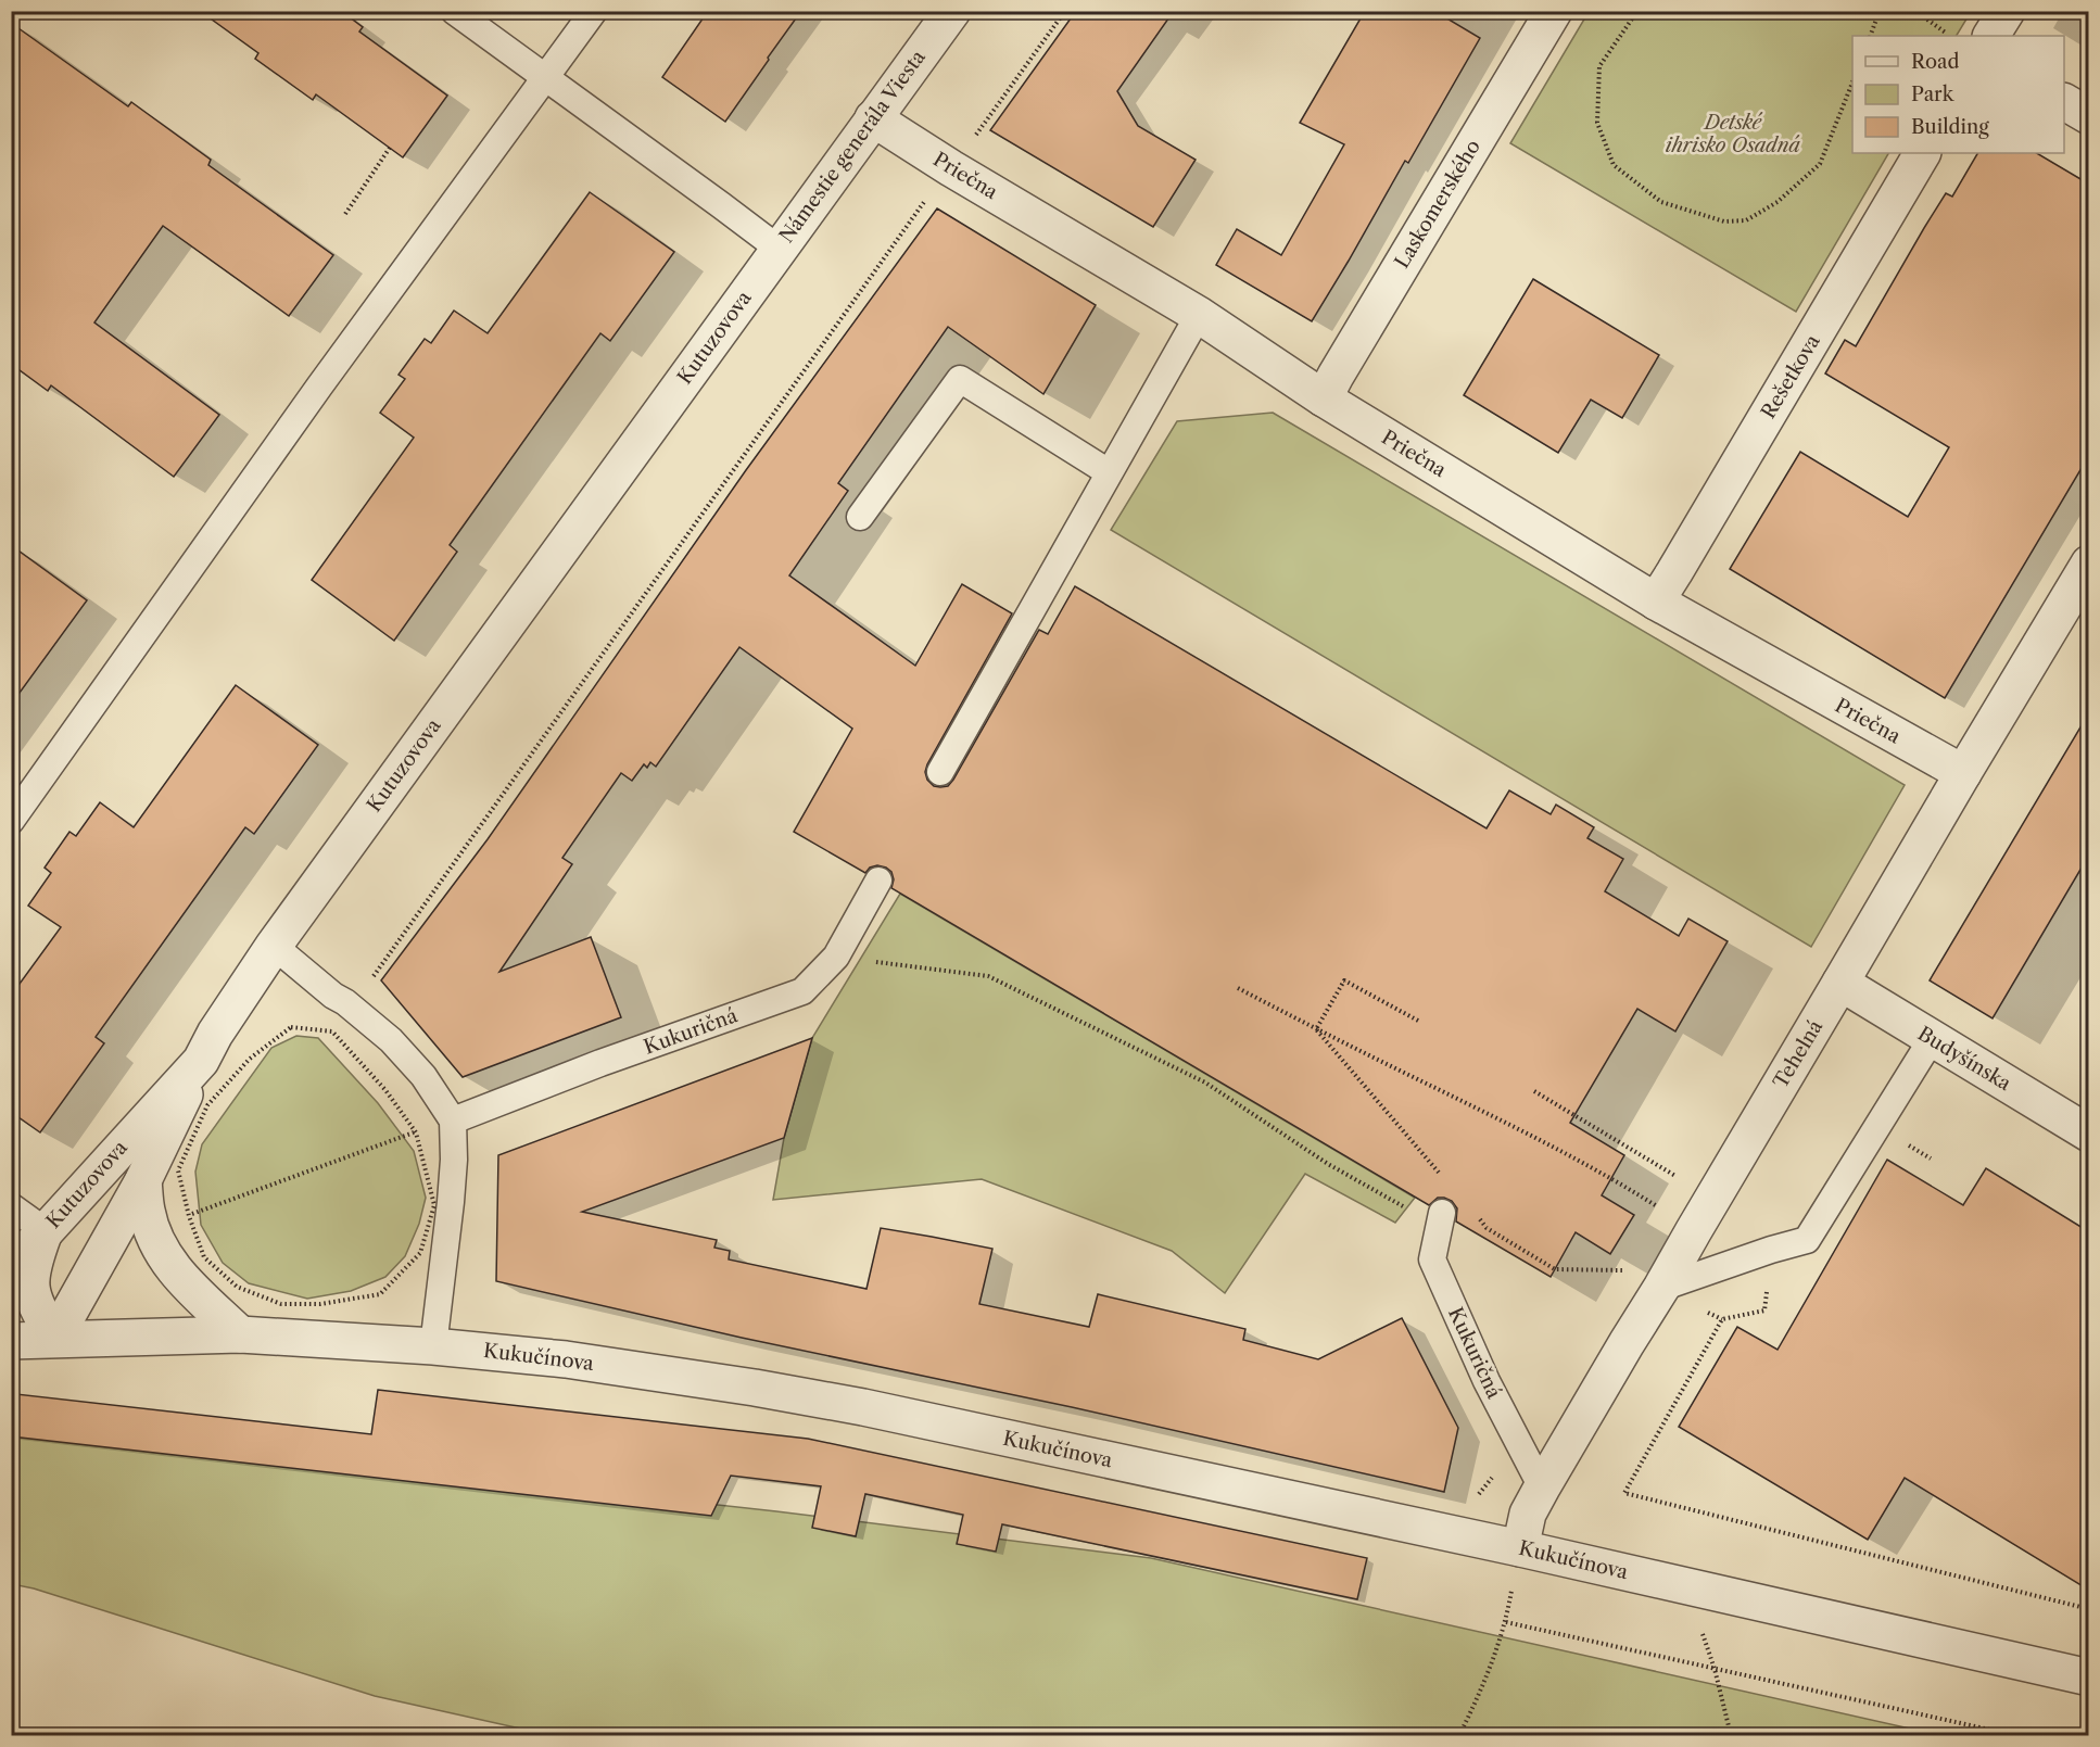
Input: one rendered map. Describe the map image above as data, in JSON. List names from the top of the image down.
{
  "streets": {
    "street": [
      "Námestie generála Viesta",
      "Priečna",
      "Laskomerského",
      "Kutuzovova",
      "Rešetkova",
      "Tehelná",
      "Budyšínska",
      "Kukučínova"
    ],
    "lane": ["Kukuričná"]
  },
  "crossings": [
    ["Námestie generála Viesta", "Priečna"],
    ["Námestie generála Viesta", "Kutuzovova"],
    ["Priečna", "Laskomerského"],
    ["Priečna", "Rešetkova"],
    ["Priečna", "Tehelná"],
    ["Kukuričná", "Tehelná"],
    ["Tehelná", "Budyšínska"],
    ["Tehelná", "Kukučínova"]
  ],
  "parks": ["Detské ihrisko Osadná"],
  "legend": ["Road", "Park", "Building"]
}
